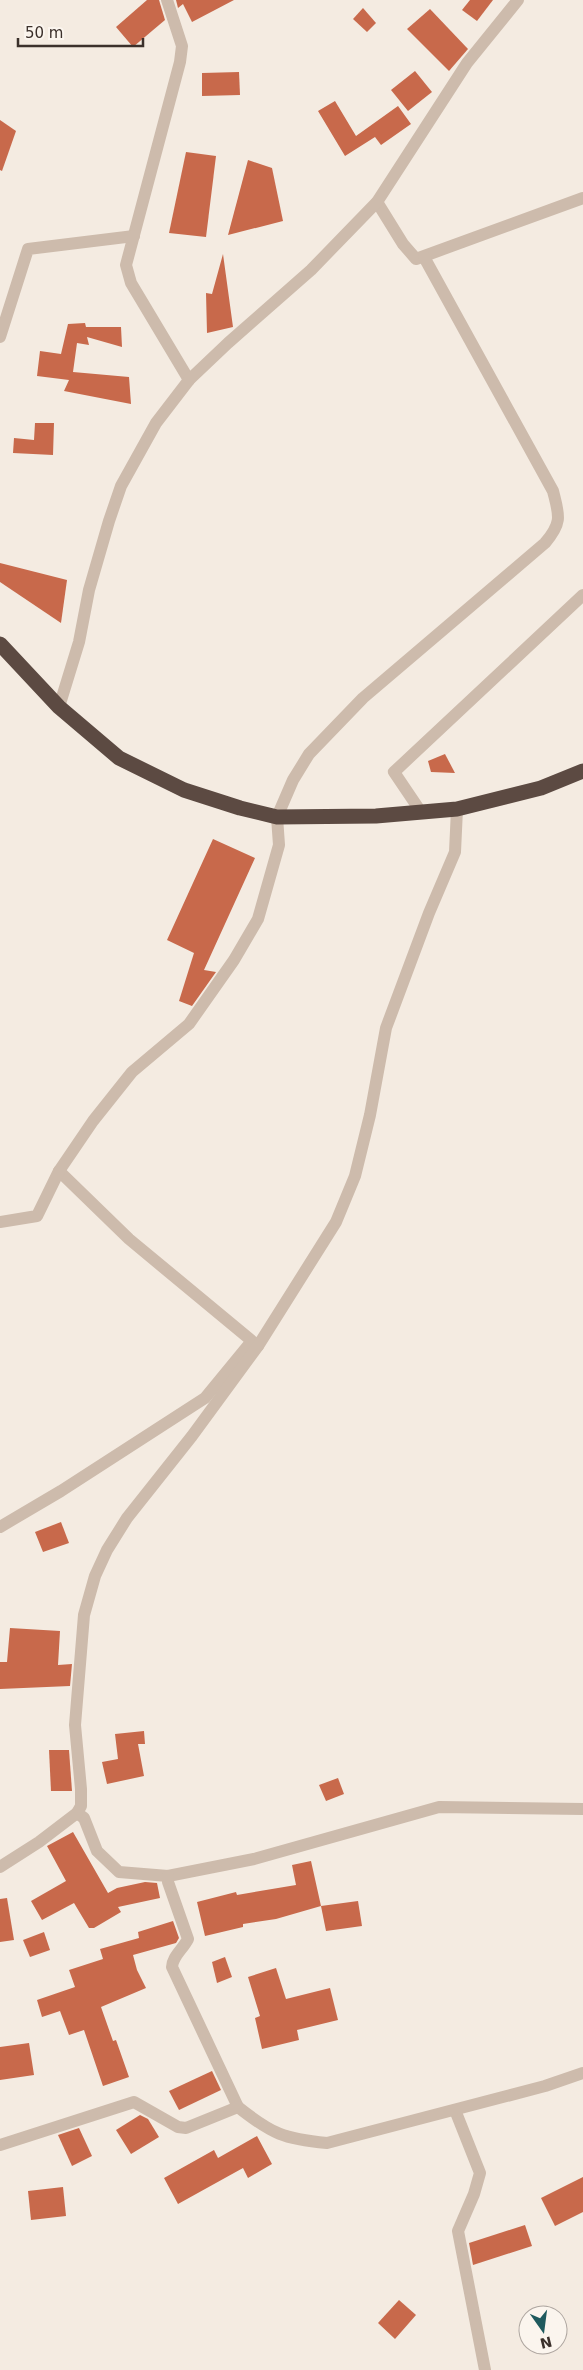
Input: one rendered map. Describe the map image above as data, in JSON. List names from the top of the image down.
{
  "scale_bar": "50 m",
  "north": "bottom"
}
